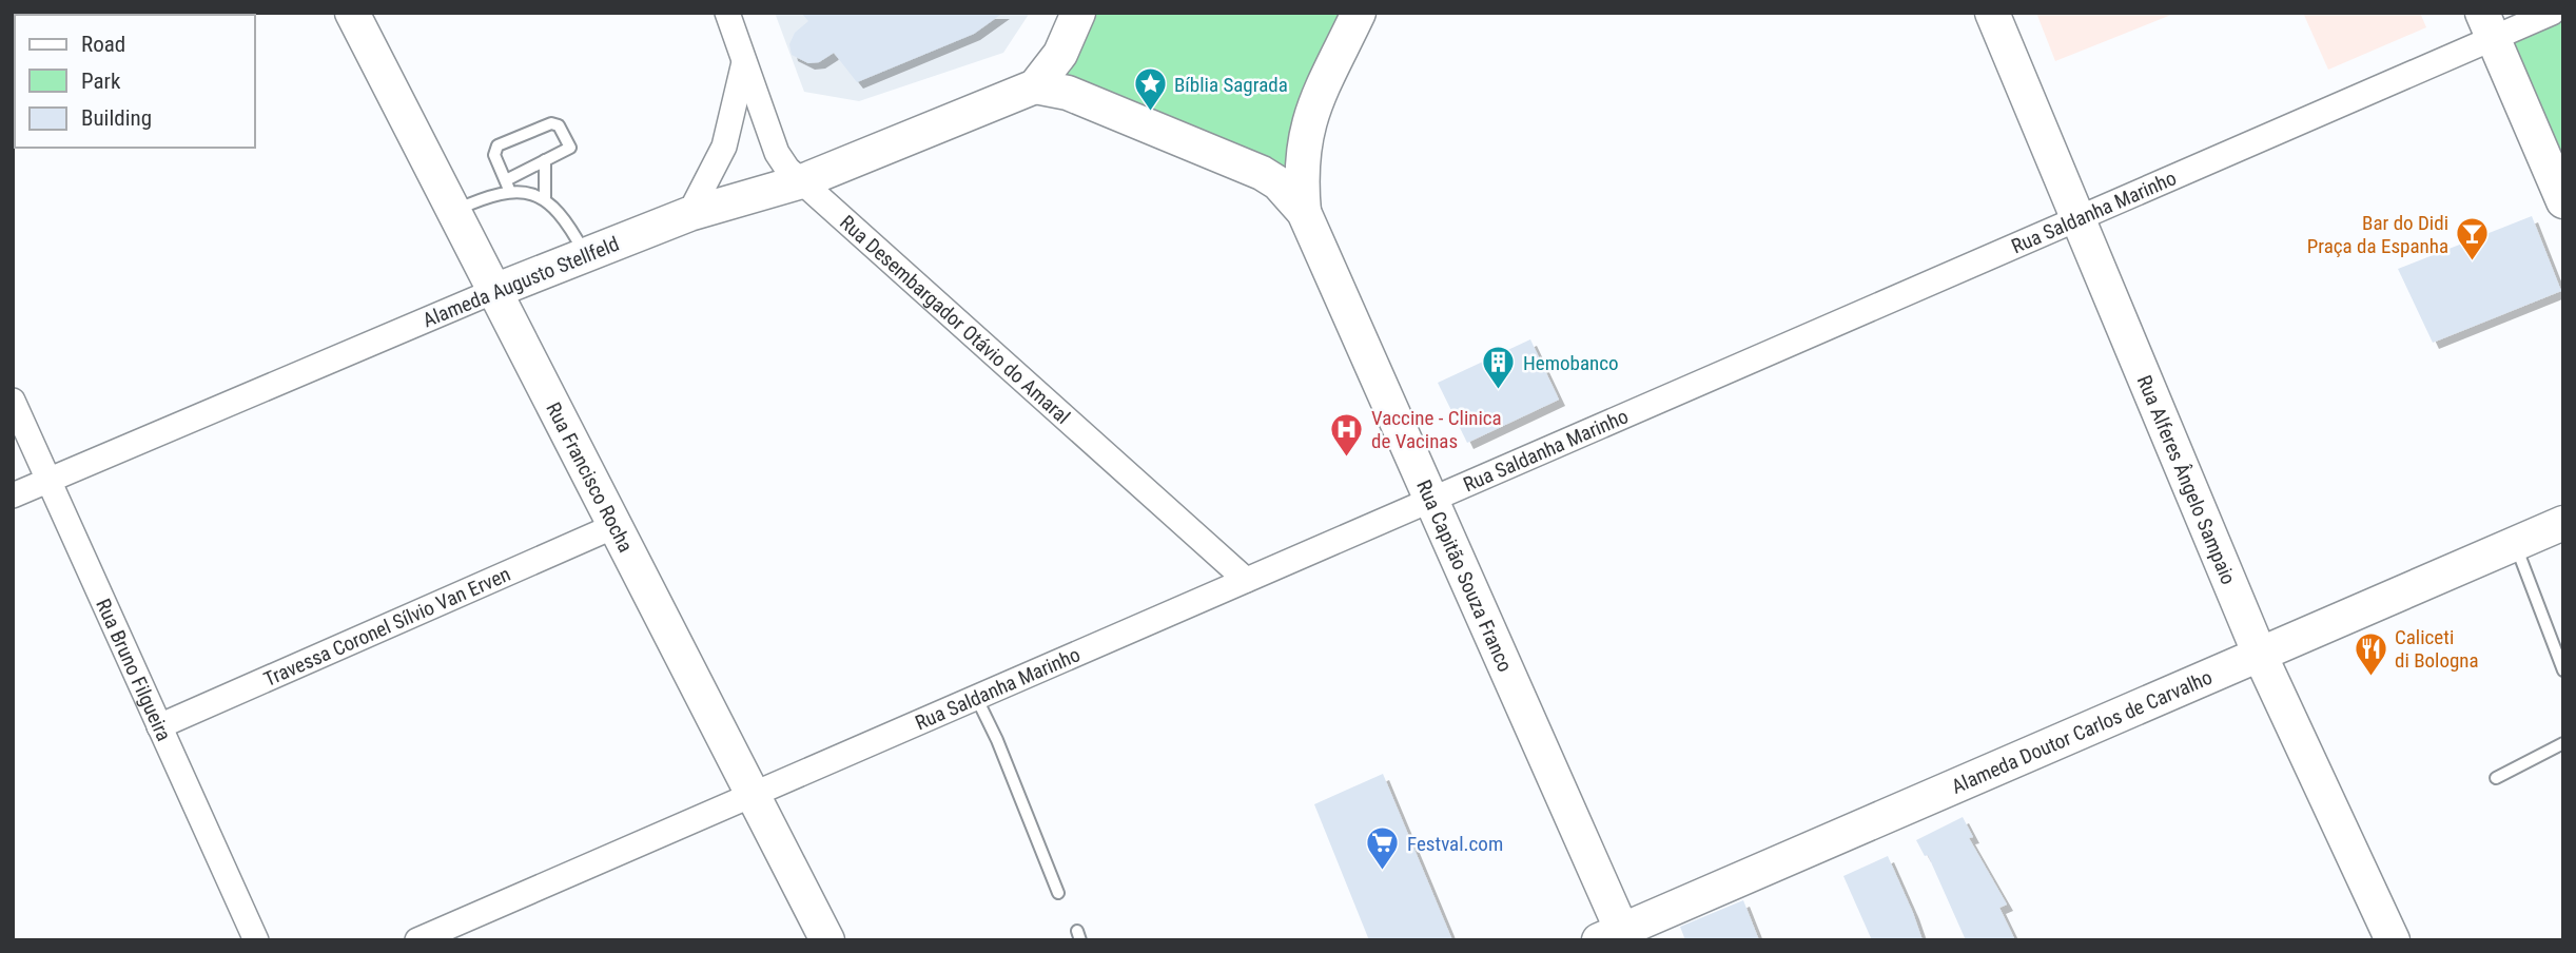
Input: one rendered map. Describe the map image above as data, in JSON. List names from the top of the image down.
{
  "streets": {
    "main road": [
      "Alameda Augusto Stellfeld",
      "Rua Francisco Rocha",
      "Rua Alferes Ângelo Sampaio",
      "Rua Capitão Souza Franco",
      "Alameda Doutor Carlos de Carvalho"
    ],
    "street": [
      "Rua Saldanha Marinho",
      "Rua Desembargador Otávio do Amaral",
      "Travessa Coronel Sílvio Van Erven",
      "Rua Bruno Filgueira"
    ]
  },
  "crossings": [
    ["Rua Saldanha Marinho", "Rua Desembargador Otávio do Amaral"],
    ["Rua Saldanha Marinho", "Rua Francisco Rocha"],
    ["Rua Saldanha Marinho", "Rua Alferes Ângelo Sampaio"],
    ["Rua Saldanha Marinho", "Rua Capitão Souza Franco"],
    ["Alameda Augusto Stellfeld", "Rua Desembargador Otávio do Amaral"],
    ["Alameda Augusto Stellfeld", "Rua Francisco Rocha"],
    ["Alameda Augusto Stellfeld", "Rua Bruno Filgueira"],
    ["Rua Francisco Rocha", "Travessa Coronel Sílvio Van Erven"],
    ["Rua Alferes Ângelo Sampaio", "Alameda Doutor Carlos de Carvalho"],
    ["Rua Capitão Souza Franco", "Alameda Doutor Carlos de Carvalho"],
    ["Travessa Coronel Sílvio Van Erven", "Rua Bruno Filgueira"]
  ],
  "places": {
    "place": ["Bíblia Sagrada"],
    "bar": ["Bar do Didi Praça da Espanha"],
    "building": ["Hemobanco"],
    "hospital": ["Vaccine - Clinica de Vacinas"],
    "restaurant": ["Caliceti di Bologna"],
    "supermarket": ["Festval.com"]
  },
  "legend": ["Road", "Park", "Building"]
}
